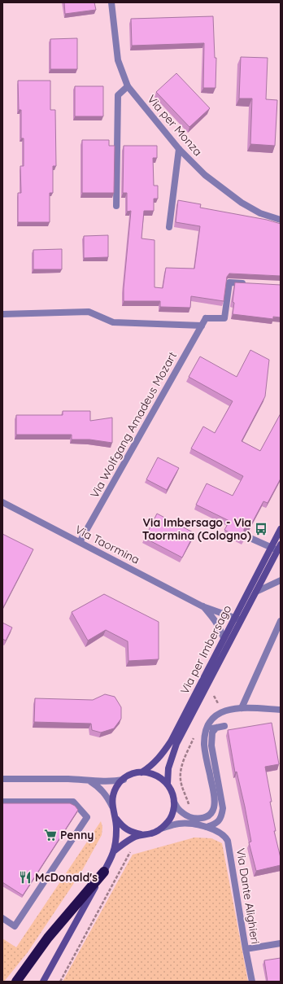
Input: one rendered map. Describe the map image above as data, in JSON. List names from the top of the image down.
{
  "streets": {
    "main road": ["Via per Imbersago"],
    "street": [
      "Via per Monza",
      "Via Wolfgang Amadeus Mozart",
      "Via Taormina",
      "Via Dante Alighieri"
    ]
  },
  "crossings": [
    ["Via Wolfgang Amadeus Mozart", "Via Taormina"],
    ["Via Taormina", "Via per Imbersago"],
    ["Via per Imbersago", "Via Dante Alighieri"]
  ],
  "places": {
    "bus stop": ["Via Imbersago - Via Taormina (Cologno)"],
    "supermarket": ["Penny"],
    "restaurant": ["McDonald's"]
  }
}
